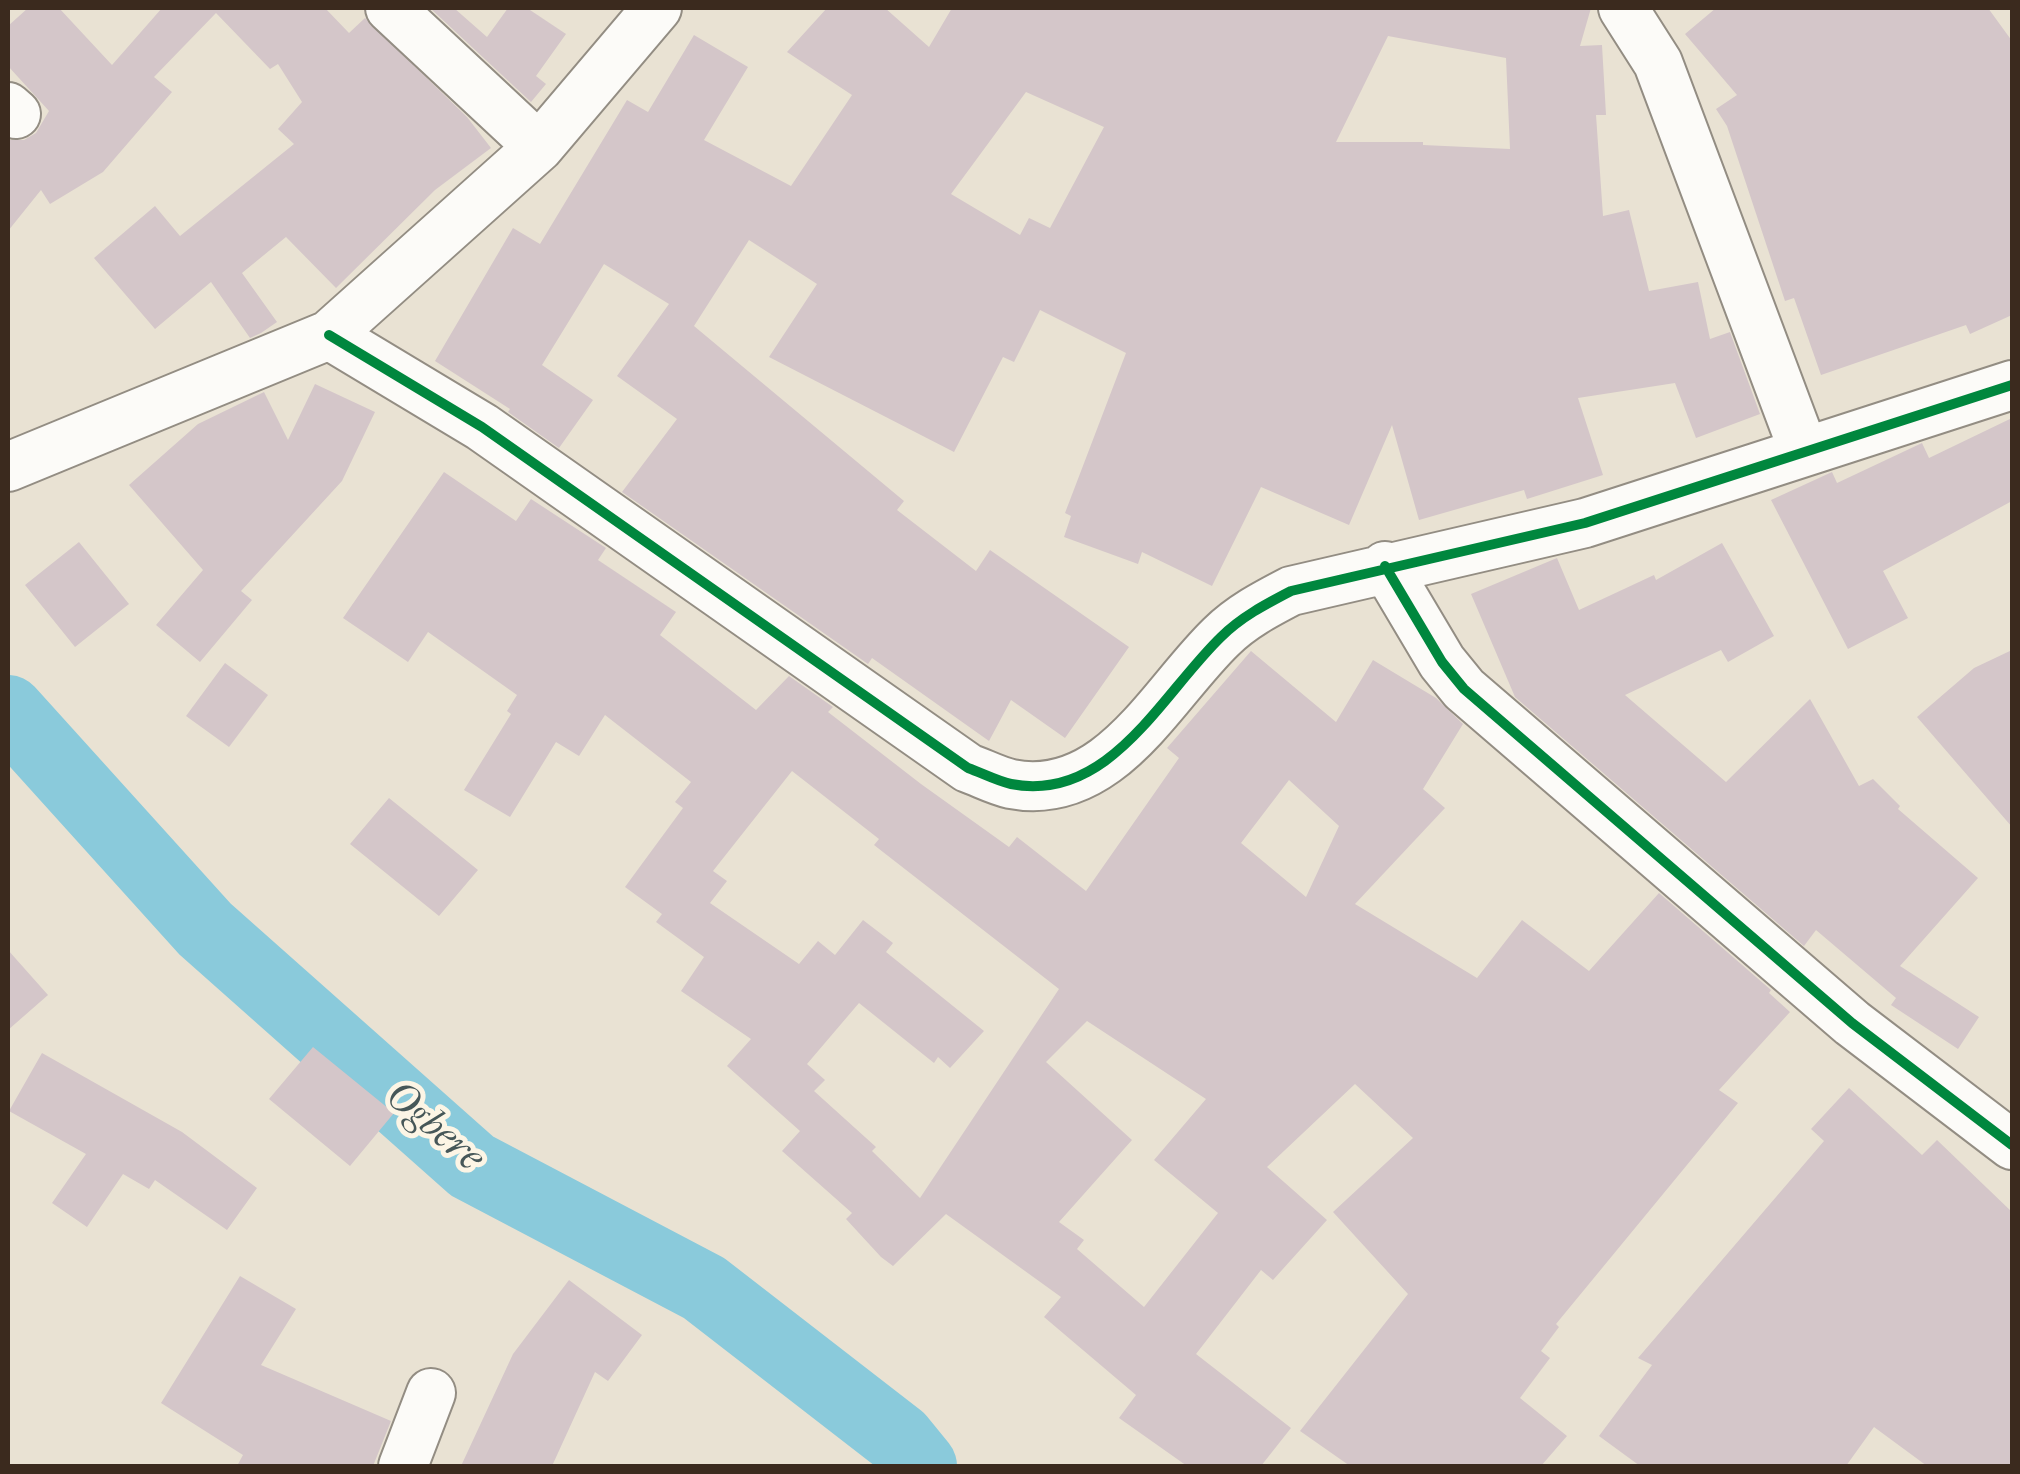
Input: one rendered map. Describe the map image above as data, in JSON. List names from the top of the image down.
{
  "water": ["Ogbere"]
}
